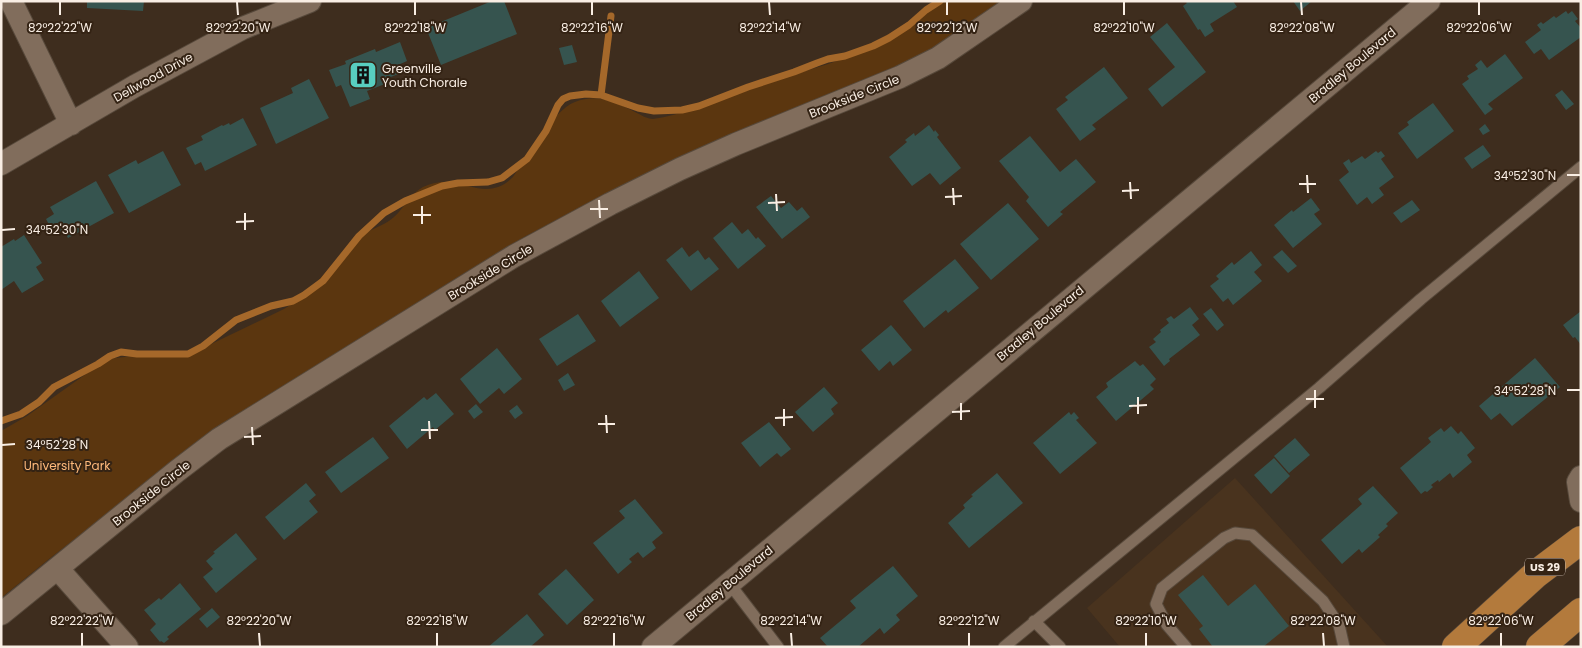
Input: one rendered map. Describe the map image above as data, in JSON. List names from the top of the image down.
{
  "streets": {
    "main road": ["US 29"],
    "street": ["Bradley Boulevard", "Dellwood Drive", "Brookside Circle"]
  },
  "parks": ["University Park"],
  "places": {
    "building": ["Greenville Youth Chorale"]
  },
  "coordinates": [
    "82°22'22\"W",
    "82°22'20\"W",
    "82°22'18\"W",
    "82°22'16\"W",
    "82°22'14\"W",
    "82°22'12\"W",
    "82°22'10\"W",
    "82°22'08\"W",
    "82°22'06\"W",
    "34°52'30\"N",
    "34°52'28\"N"
  ]
}
